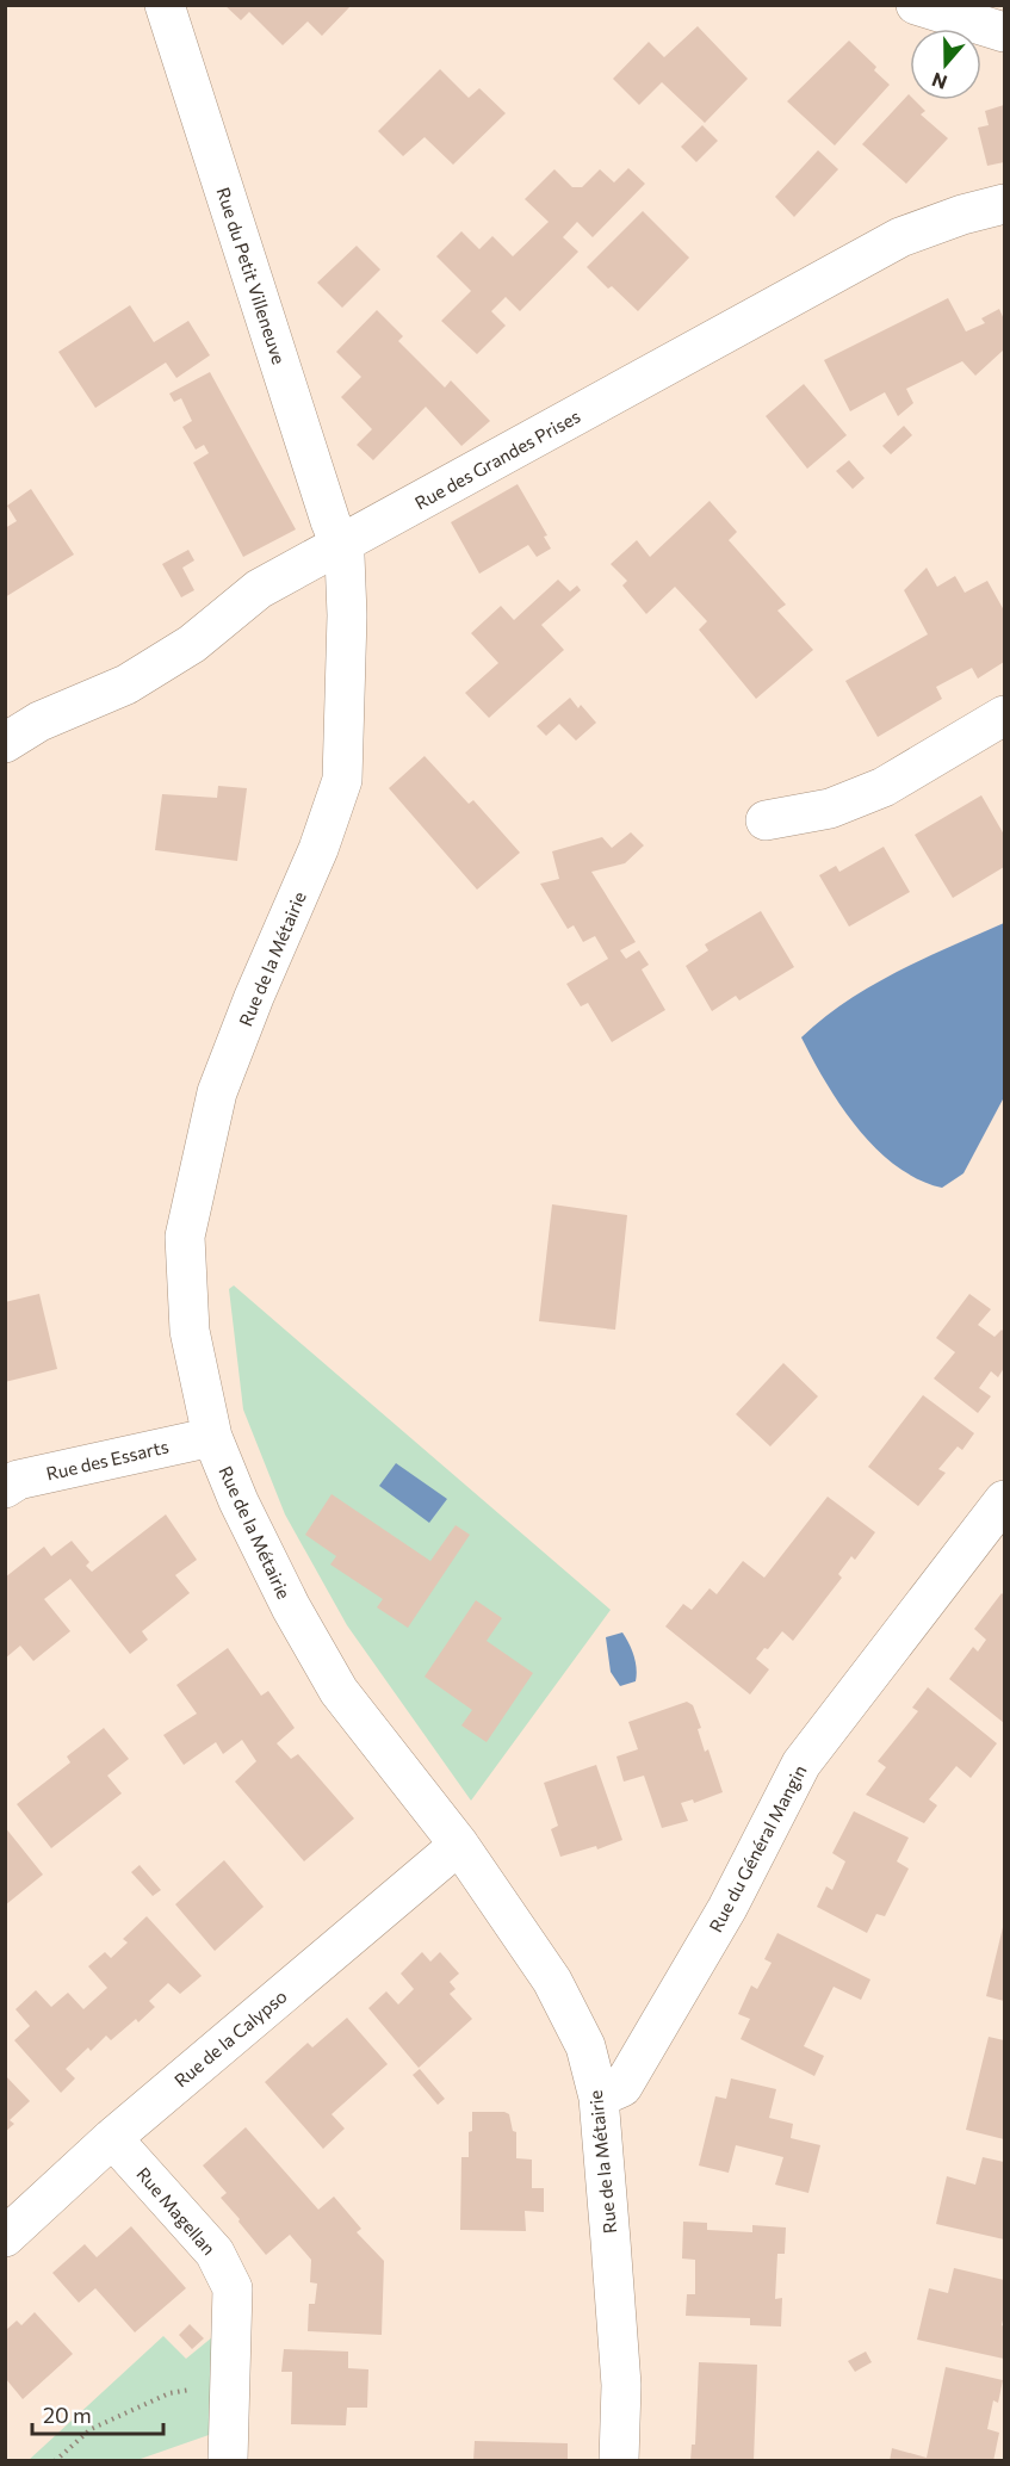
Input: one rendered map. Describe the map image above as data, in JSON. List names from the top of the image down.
{
  "streets": {
    "street": [
      "Rue du Petit Villeneuve",
      "Rue des Grandes Prises",
      "Rue de la Métairie",
      "Rue des Essarts",
      "Rue du Général Mangin",
      "Rue de la Calypso",
      "Rue Magellan"
    ]
  },
  "crossings": [
    ["Rue du Petit Villeneuve", "Rue des Grandes Prises"],
    ["Rue du Petit Villeneuve", "Rue de la Métairie"],
    ["Rue des Grandes Prises", "Rue de la Métairie"],
    ["Rue de la Métairie", "Rue des Essarts"],
    ["Rue de la Métairie", "Rue du Général Mangin"],
    ["Rue de la Métairie", "Rue de la Calypso"],
    ["Rue de la Calypso", "Rue Magellan"]
  ],
  "scale_bar": "20 m",
  "north": "bottom"
}
